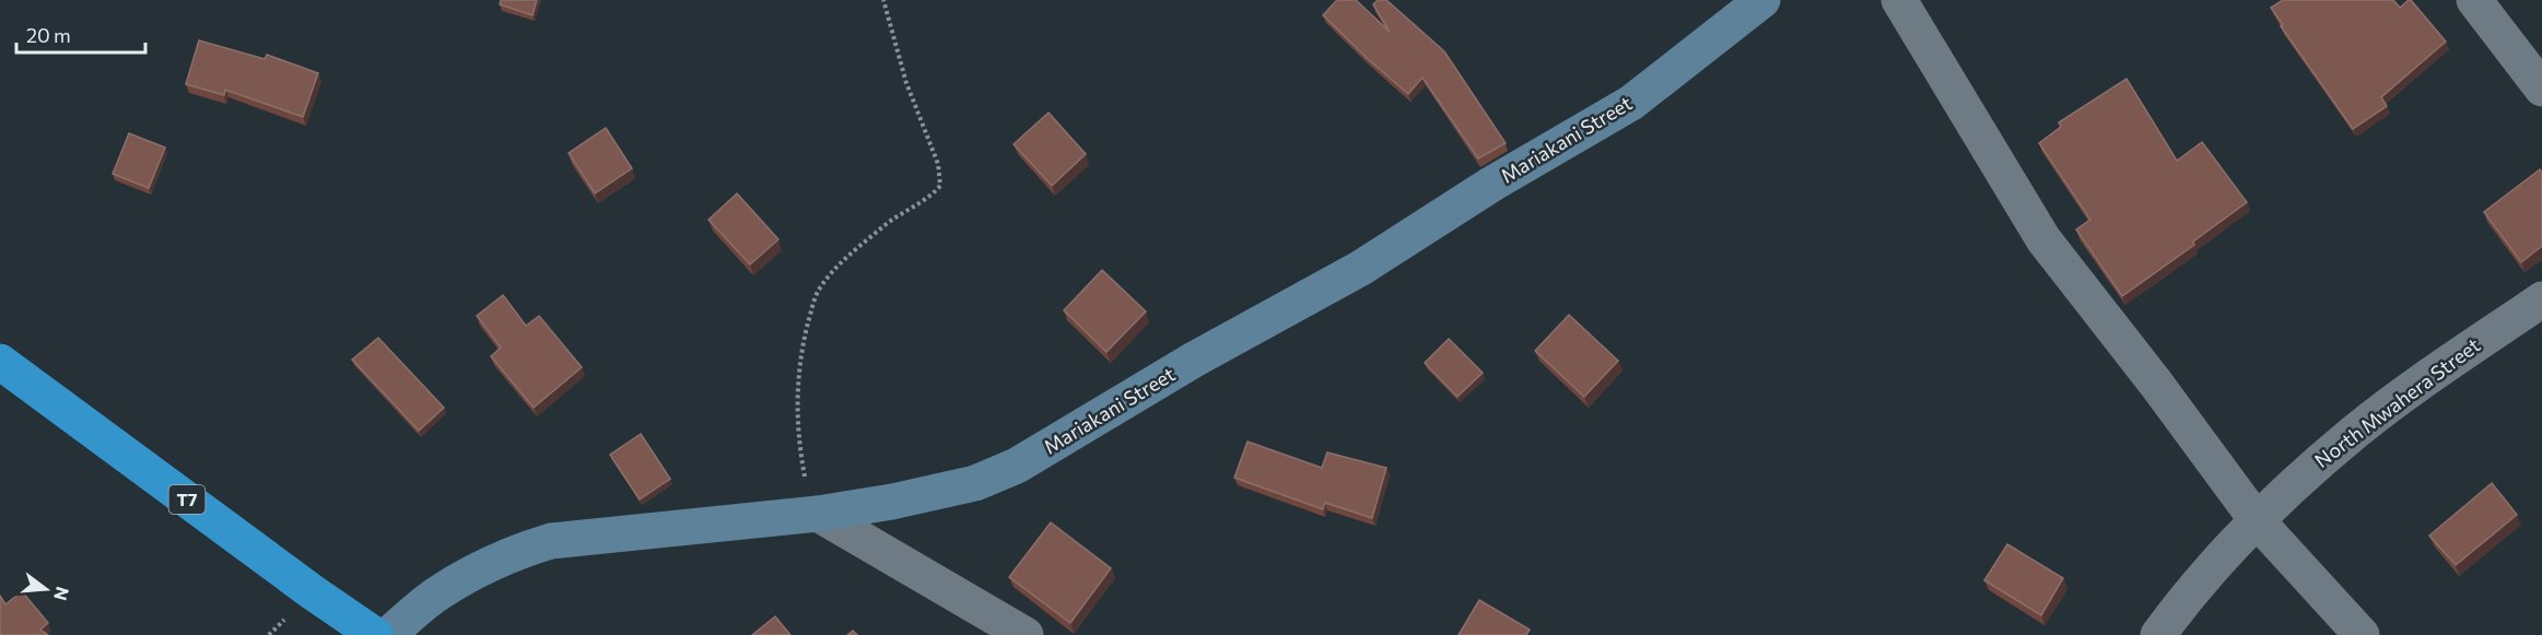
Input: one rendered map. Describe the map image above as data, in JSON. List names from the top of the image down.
{
  "streets": {
    "highway": ["T7"],
    "street": ["Mariakani Street", "North Mwahera Street"]
  },
  "scale_bar": "20 m",
  "north": "right"
}
